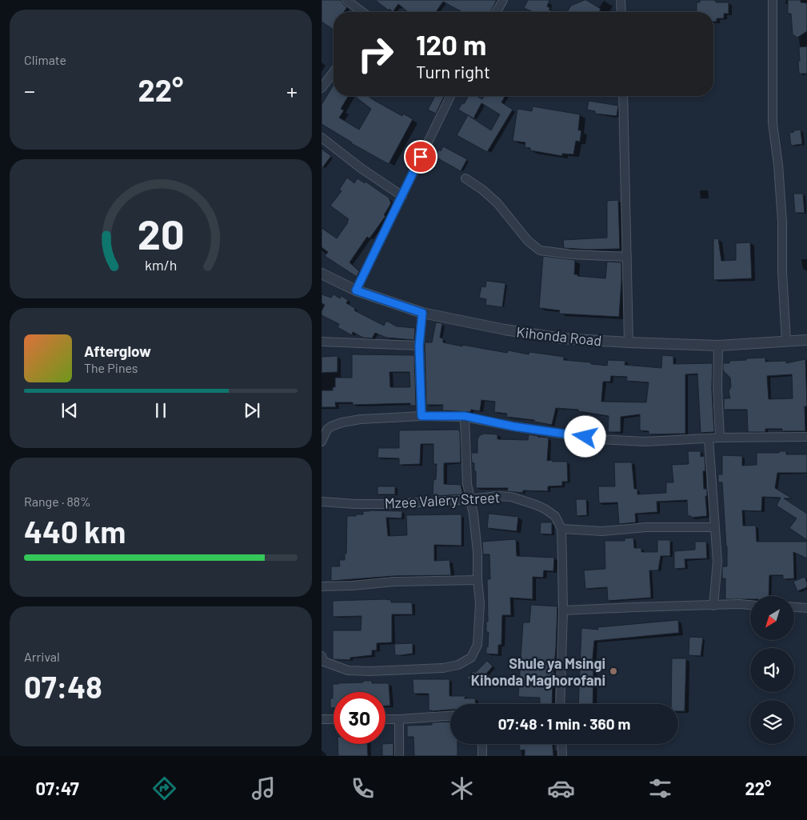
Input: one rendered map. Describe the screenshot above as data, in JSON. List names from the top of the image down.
{
  "streets": {
    "street": ["Kihonda Road", "Mzee Valery Street"]
  },
  "places": ["Shule ya Msingi Kihonda Maghorofani"],
  "north": "bottom left",
  "page": {
    "tile": [
      "Climate",
      ["Range · 88%", "440 km"],
      ["Arrival", "07:48"]
    ],
    "turn": ["120 m", "Turn right"],
    "heat": ["−", "22°", "+"],
    "song": ["Afterglow", "The Pines"],
    "limit": "30",
    "trip": "07:48 · 1 min · 360 m",
    "tabs": ["07:47", "22°"],
    "gauge": ["20", "km/h"]
  }
}
